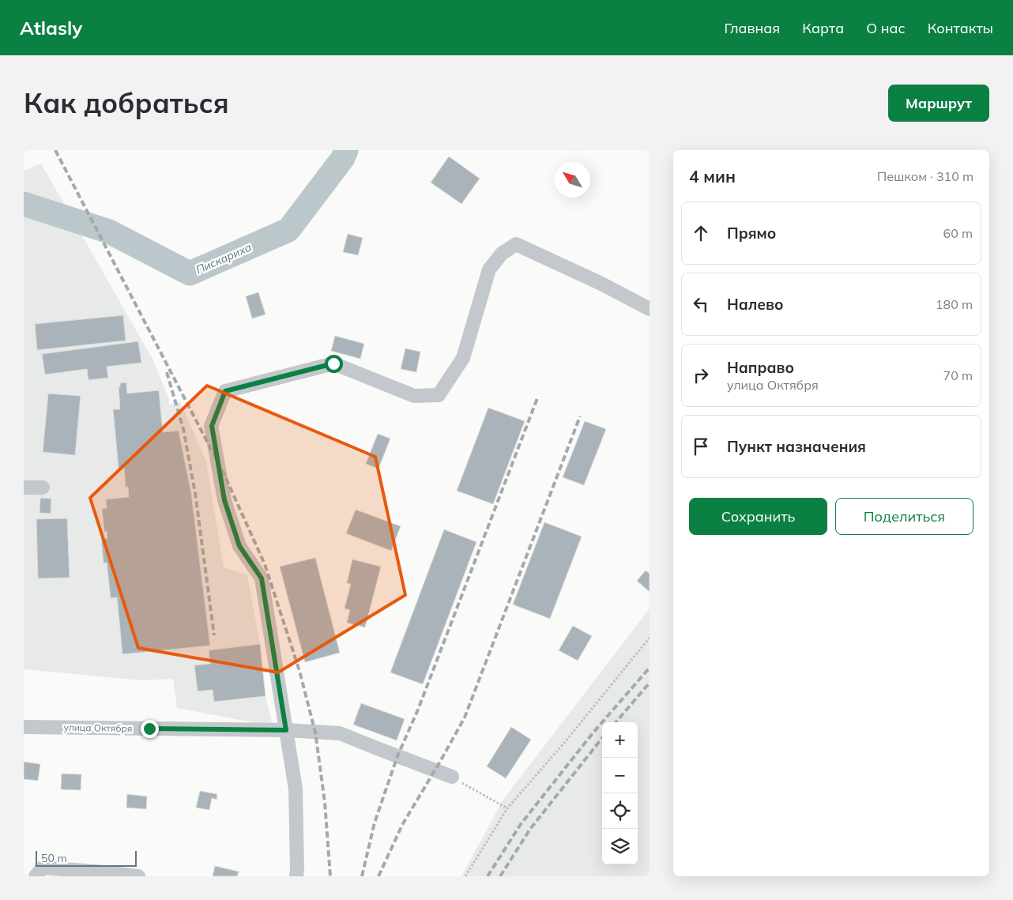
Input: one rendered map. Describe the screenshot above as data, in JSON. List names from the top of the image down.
{
  "streets": {
    "street": ["улица Октября"]
  },
  "water": ["Пискариха"],
  "scale_bar": "50 m",
  "north": "top left",
  "page": {
    "header": "Atlasly",
    "nav": [
      "Главная",
      "Карта",
      "О нас",
      "Контакты"
    ],
    "buttons": [
      "Маршрут",
      ["Сохранить", "Поделиться"]
    ],
    "title": "Как добраться",
    "heading": ["4 мин", "Пешком · 310 m"],
    "list": [
      ["Прямо", "60 m"],
      ["Налево", "180 m"],
      ["Направо", "улица Октября", "70 m"],
      "Пункт назначения"
    ],
    "map_buttons": ["+", "−"],
    "scale": "50 m"
  }
}
